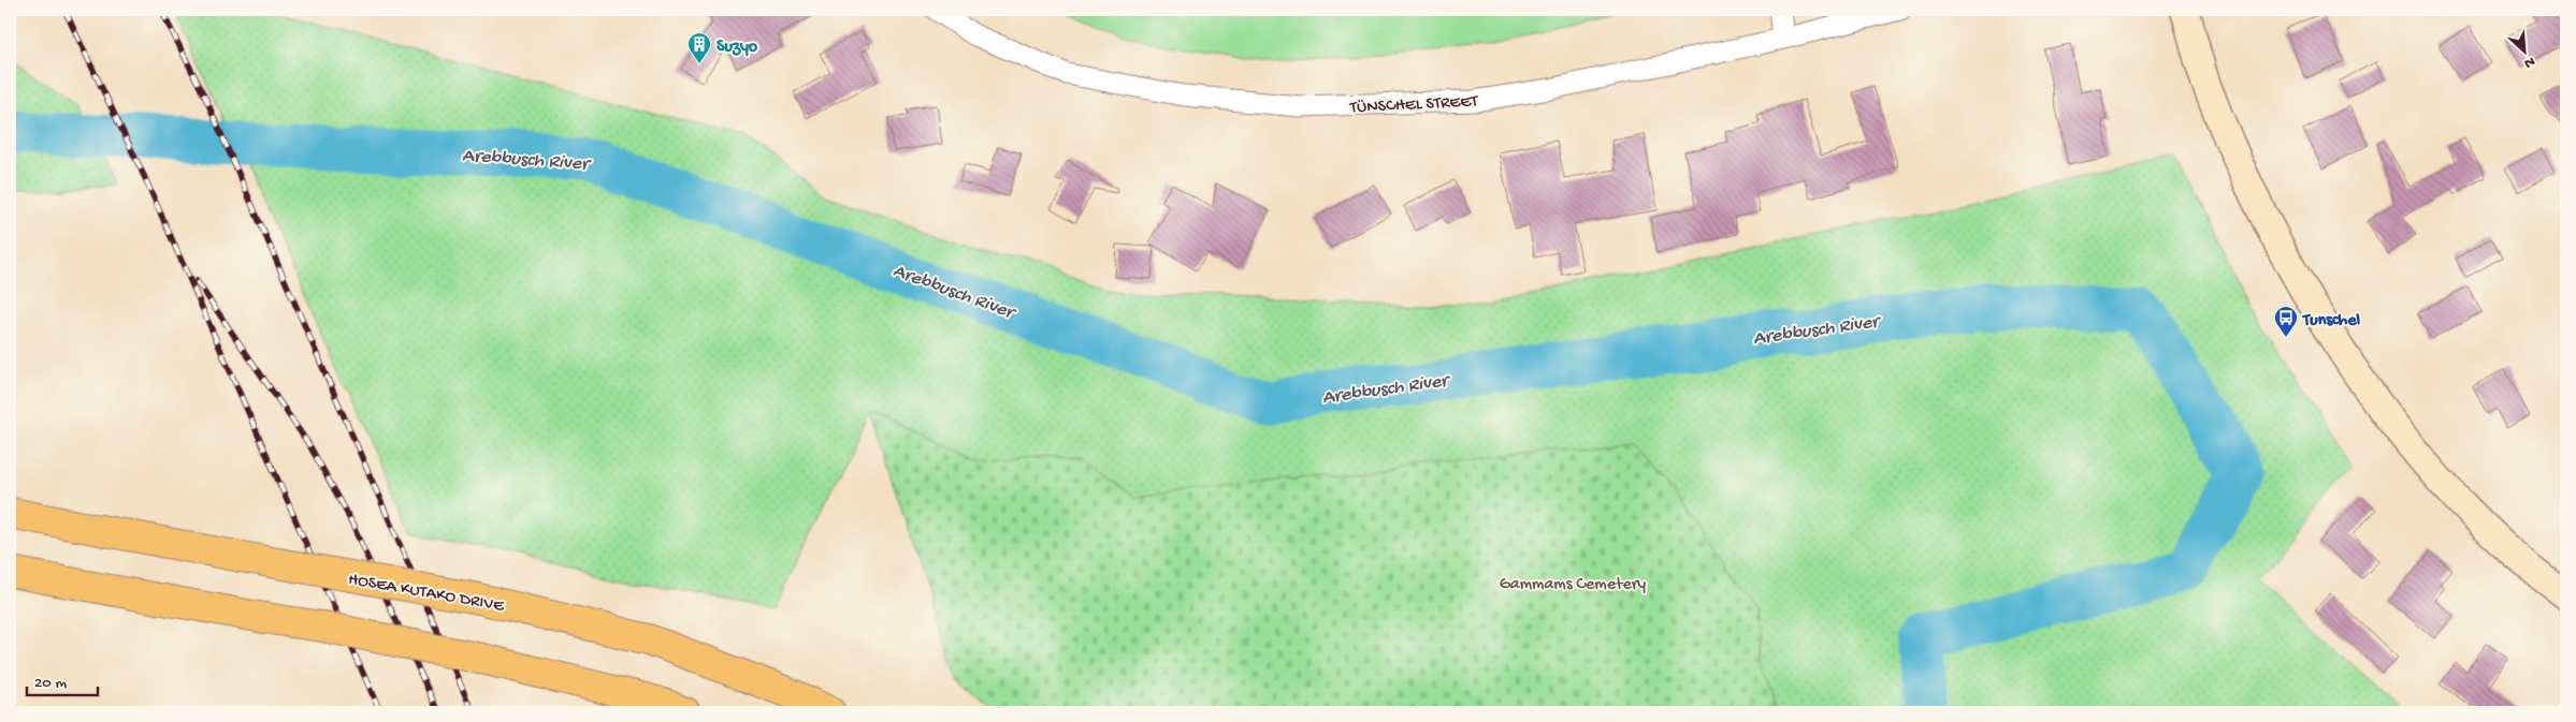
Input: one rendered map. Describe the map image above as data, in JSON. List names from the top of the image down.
{
  "streets": {
    "main road": ["HOSEA KUTAKO DRIVE"],
    "street": ["TÜNSCHEL STREET"]
  },
  "water": ["Arebbusch River"],
  "parks": ["Gammams Cemetery"],
  "places": {
    "building": ["Suzyo"],
    "bus stop": ["Tunschel"]
  },
  "scale_bar": "20 m",
  "north": "bottom right"
}
